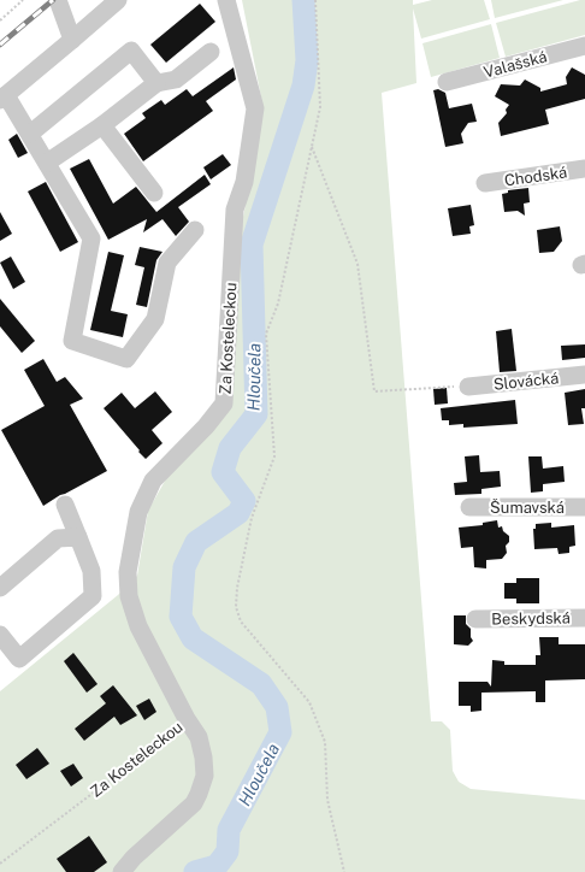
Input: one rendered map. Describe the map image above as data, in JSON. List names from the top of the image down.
{
  "streets": {
    "street": [
      "Valašská",
      "Chodská",
      "Za Kosteleckou",
      "Slovácká",
      "Šumavská",
      "Beskydská"
    ]
  },
  "water": ["Hloučela"]
}
